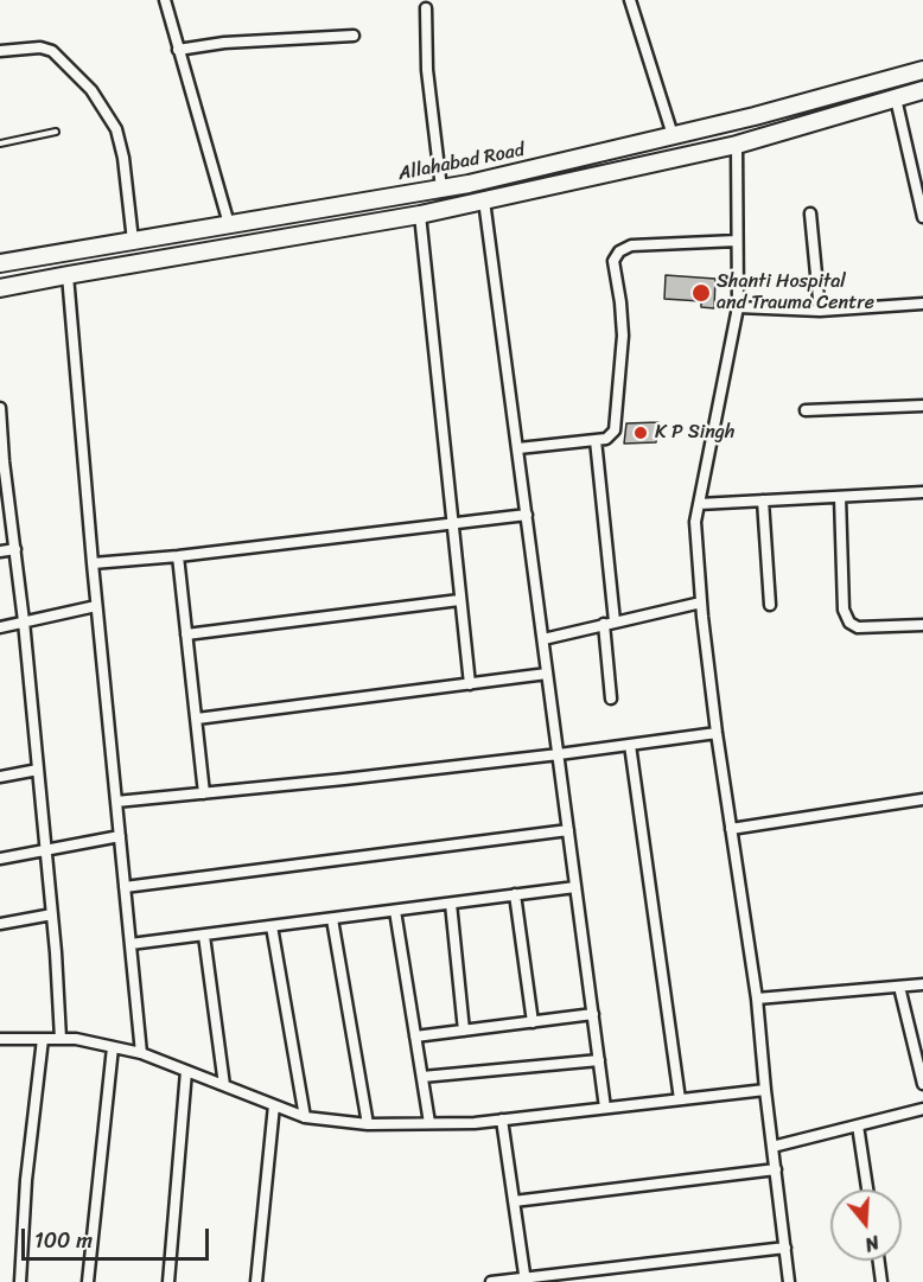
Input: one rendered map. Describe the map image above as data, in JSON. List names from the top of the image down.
{
  "streets": {
    "main road": ["Allahabad Road"]
  },
  "places": ["Shanti Hospital and Trauma Centre", "K P Singh"],
  "scale_bar": "100 m",
  "north": "bottom"
}
